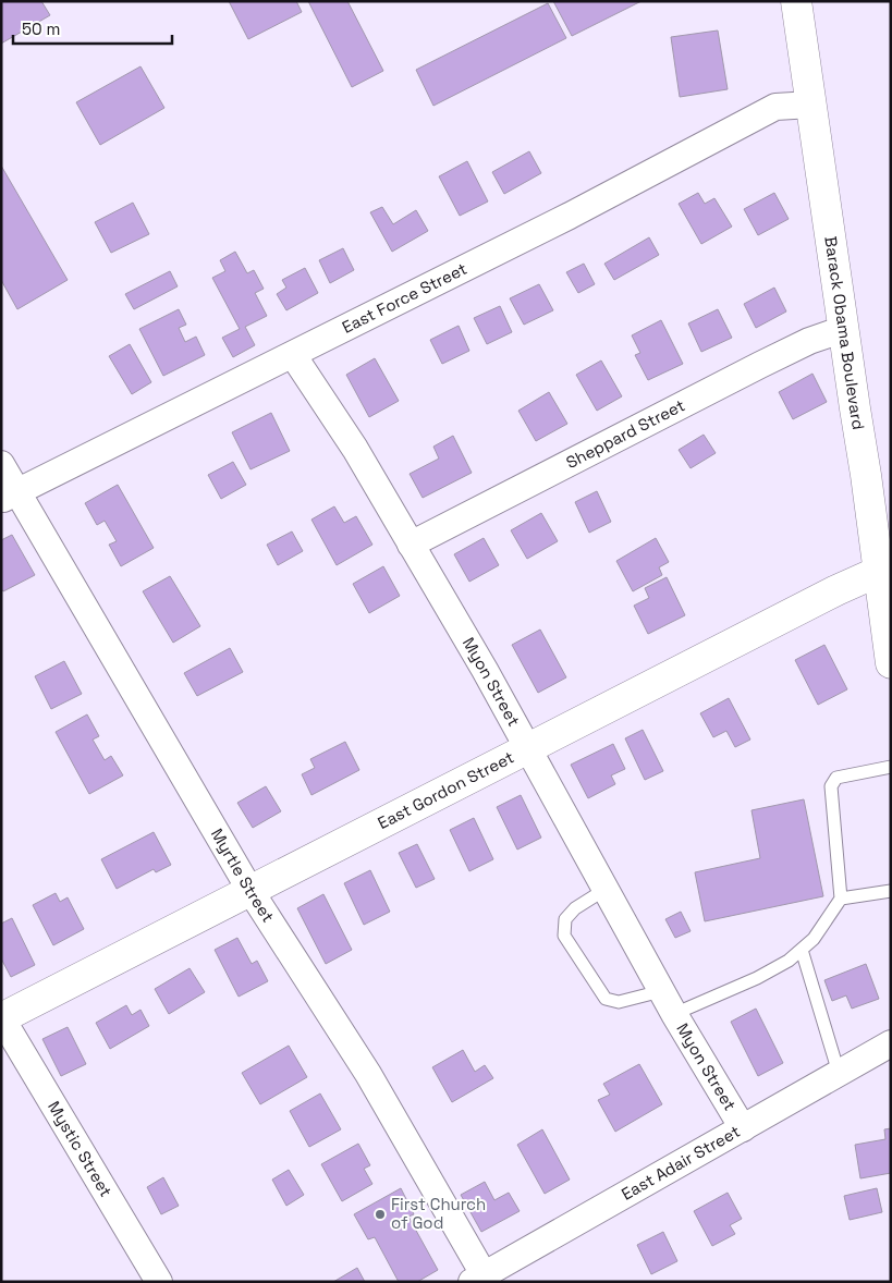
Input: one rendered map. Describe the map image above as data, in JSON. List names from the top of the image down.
{
  "streets": {
    "street": [
      "East Force Street",
      "Barack Obama Boulevard",
      "Sheppard Street",
      "Myon Street",
      "East Gordon Street",
      "Myrtle Street",
      "Mystic Street",
      "East Adair Street"
    ]
  },
  "crossings": [
    ["East Force Street", "Barack Obama Boulevard"],
    ["East Force Street", "Myon Street"],
    ["East Force Street", "Myrtle Street"],
    ["Barack Obama Boulevard", "Sheppard Street"],
    ["Barack Obama Boulevard", "East Gordon Street"],
    ["Sheppard Street", "Myon Street"],
    ["Myon Street", "East Gordon Street"],
    ["Myon Street", "East Adair Street"],
    ["East Gordon Street", "Myrtle Street"],
    ["East Gordon Street", "Mystic Street"],
    ["Myrtle Street", "East Adair Street"]
  ],
  "places": ["First Church of God"],
  "scale_bar": "50 m"
}
